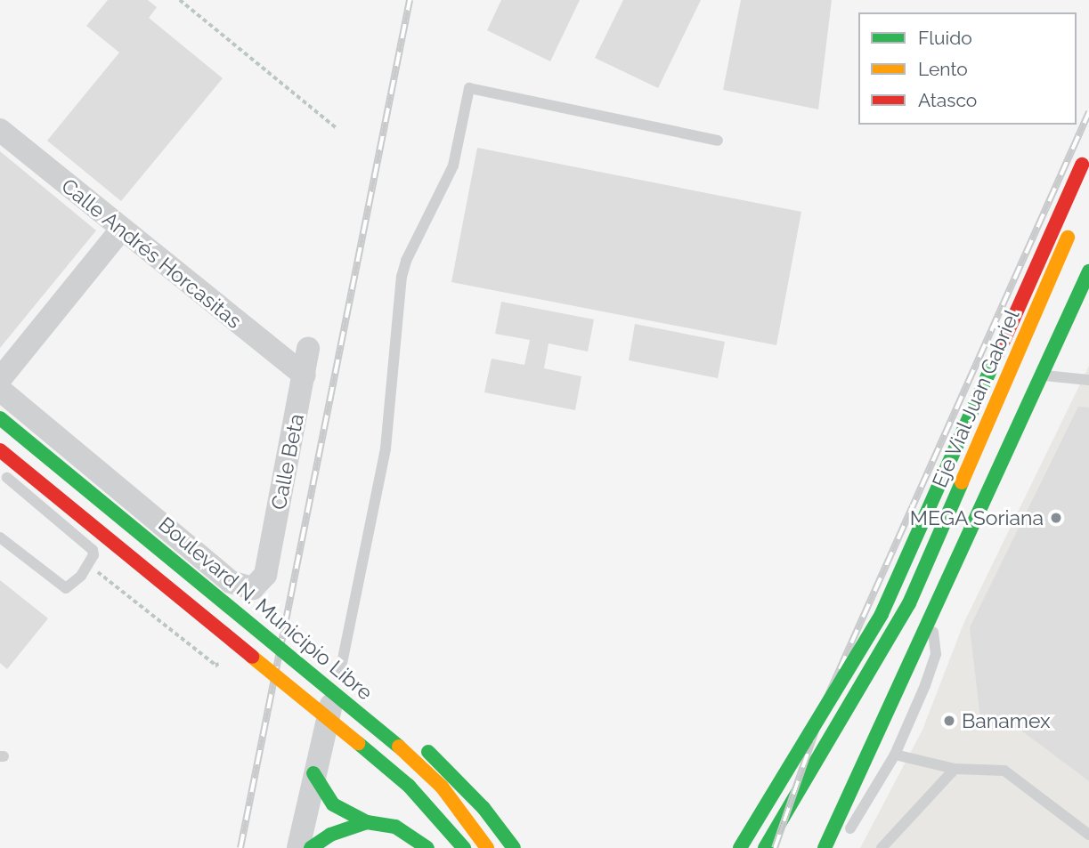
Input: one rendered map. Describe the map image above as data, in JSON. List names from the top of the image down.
{
  "streets": {
    "main road": ["Eje Vial Juan Gabriel", "Boulevard N. Municipio Libre"],
    "street": ["Calle Andrés Horcasitas", "Calle Beta"]
  },
  "crossings": [
    ["Calle Andrés Horcasitas", "Calle Beta"]
  ],
  "places": ["MEGA Soriana", "Banamex"],
  "legend": ["Fluido", "Lento", "Atasco"]
}
